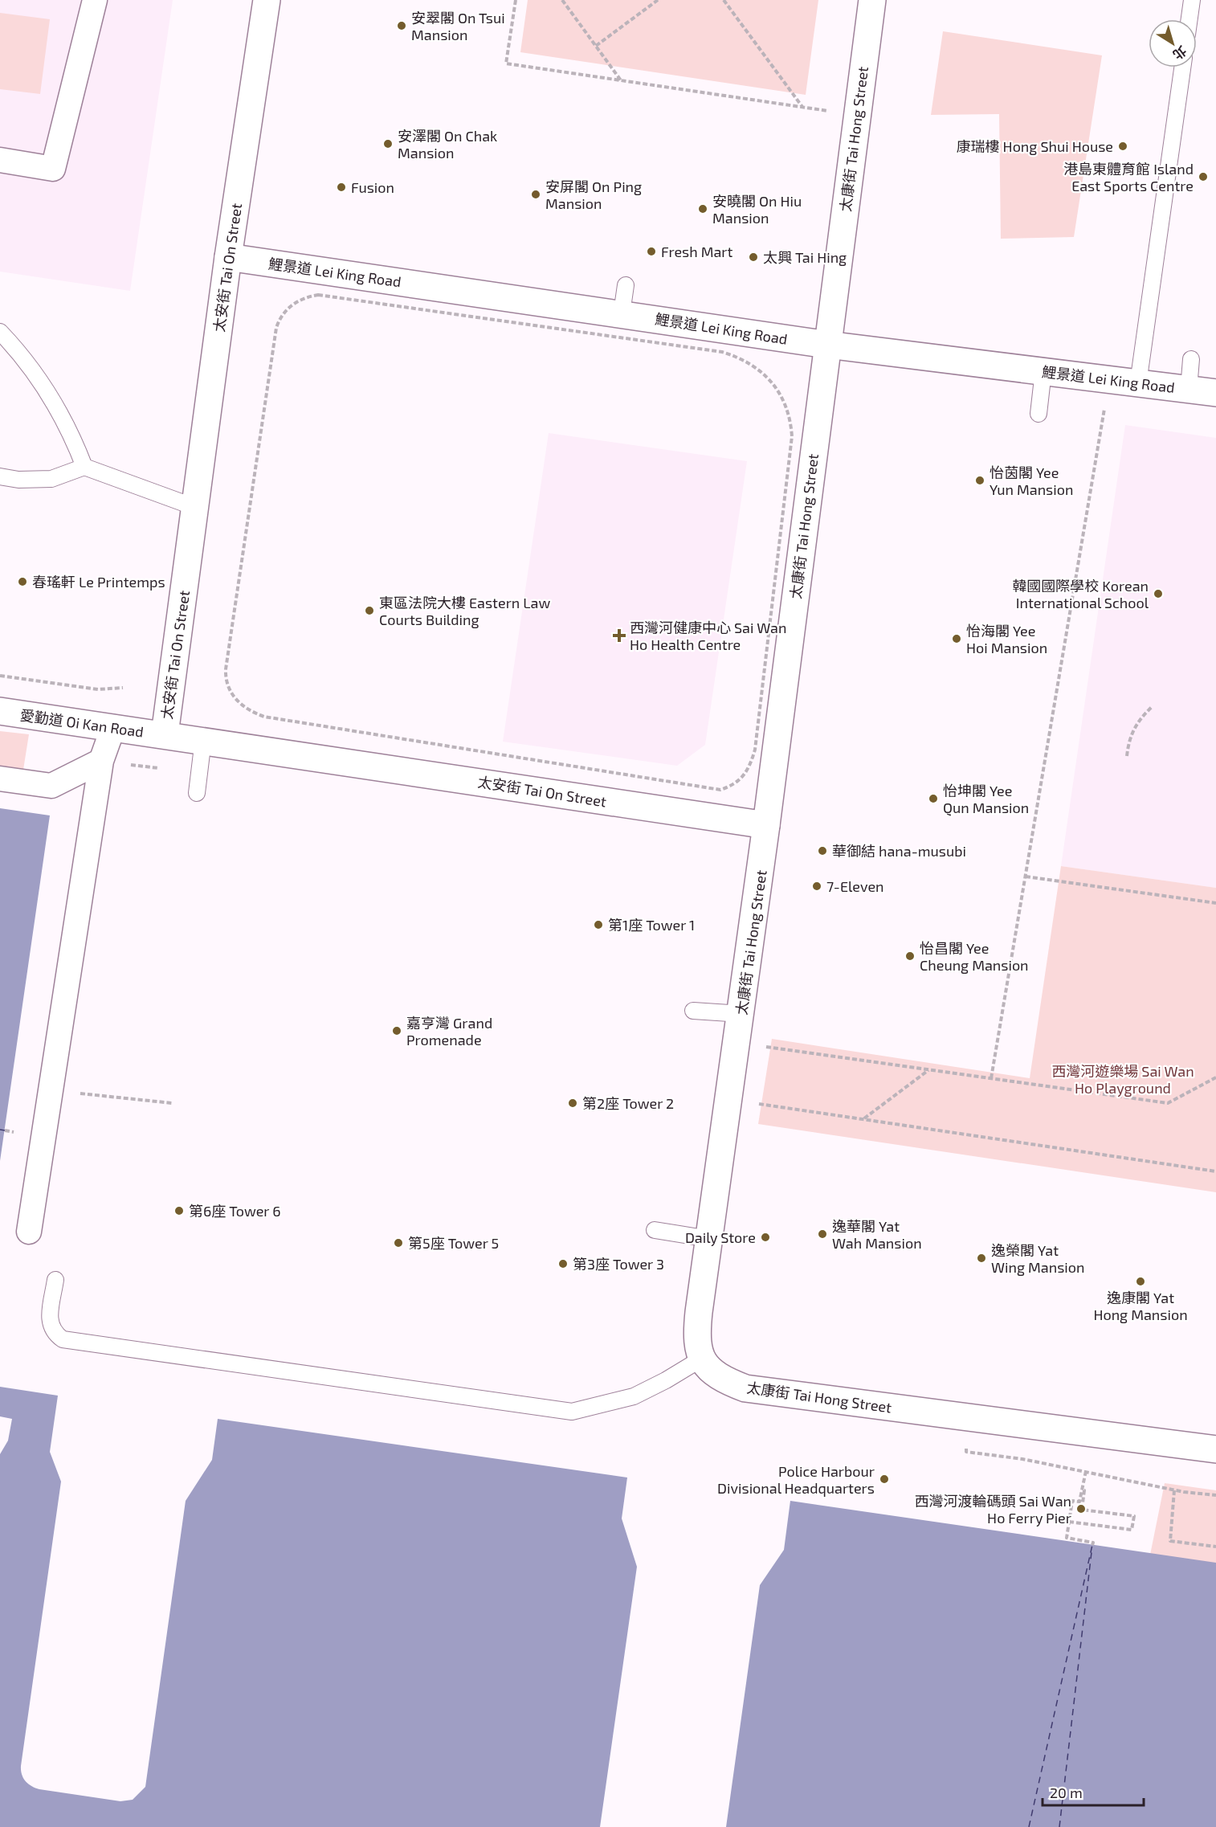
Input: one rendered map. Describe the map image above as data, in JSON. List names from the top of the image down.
{
  "streets": {
    "street": [
      "太康街 Tai Hong Street",
      "太安街 Tai On Street",
      "鯉景道 Lei King Road",
      "愛勤道 Oi Kan Road"
    ]
  },
  "crossings": [
    ["太康街 Tai Hong Street", "太安街 Tai On Street"],
    ["太康街 Tai Hong Street", "鯉景道 Lei King Road"],
    ["太安街 Tai On Street", "鯉景道 Lei King Road"],
    ["太安街 Tai On Street", "愛勤道 Oi Kan Road"]
  ],
  "parks": ["西灣河遊樂場 Sai Wan Ho Playground"],
  "places": {
    "other": [
      "安翠閣 On Tsui Mansion",
      "安澤閣 On Chak Mansion",
      "康瑞樓 Hong Shui House",
      "港島東體育館 Island East Sports Centre",
      "Fusion",
      "安屏閣 On Ping Mansion",
      "安曉閣 On Hiu Mansion",
      "Fresh Mart",
      "太興 Tai Hing",
      "怡茵閣 Yee Yun Mansion",
      "春瑤軒 Le Printemps",
      "韓國國際學校 Korean International School",
      "東區法院大樓 Eastern Law Courts Building",
      "怡海閣 Yee Hoi Mansion",
      "怡坤閣 Yee Qun Mansion",
      "華御結 hana-musubi",
      "7-Eleven",
      "第1座 Tower 1",
      "怡昌閣 Yee Cheung Mansion",
      "嘉亨灣 Grand Promenade",
      "第2座 Tower 2",
      "第6座 Tower 6",
      "逸華閣 Yat Wah Mansion",
      "Daily Store",
      "第5座 Tower 5",
      "逸榮閣 Yat Wing Mansion",
      "第3座 Tower 3",
      "逸康閣 Yat Hong Mansion",
      "Police Harbour Divisional Headquarters",
      "西灣河渡輪碼頭 Sai Wan Ho Ferry Pier"
    ],
    "health": ["西灣河健康中心 Sai Wan Ho Health Centre"]
  },
  "scale_bar": "20 m",
  "north": "bottom right"
}
